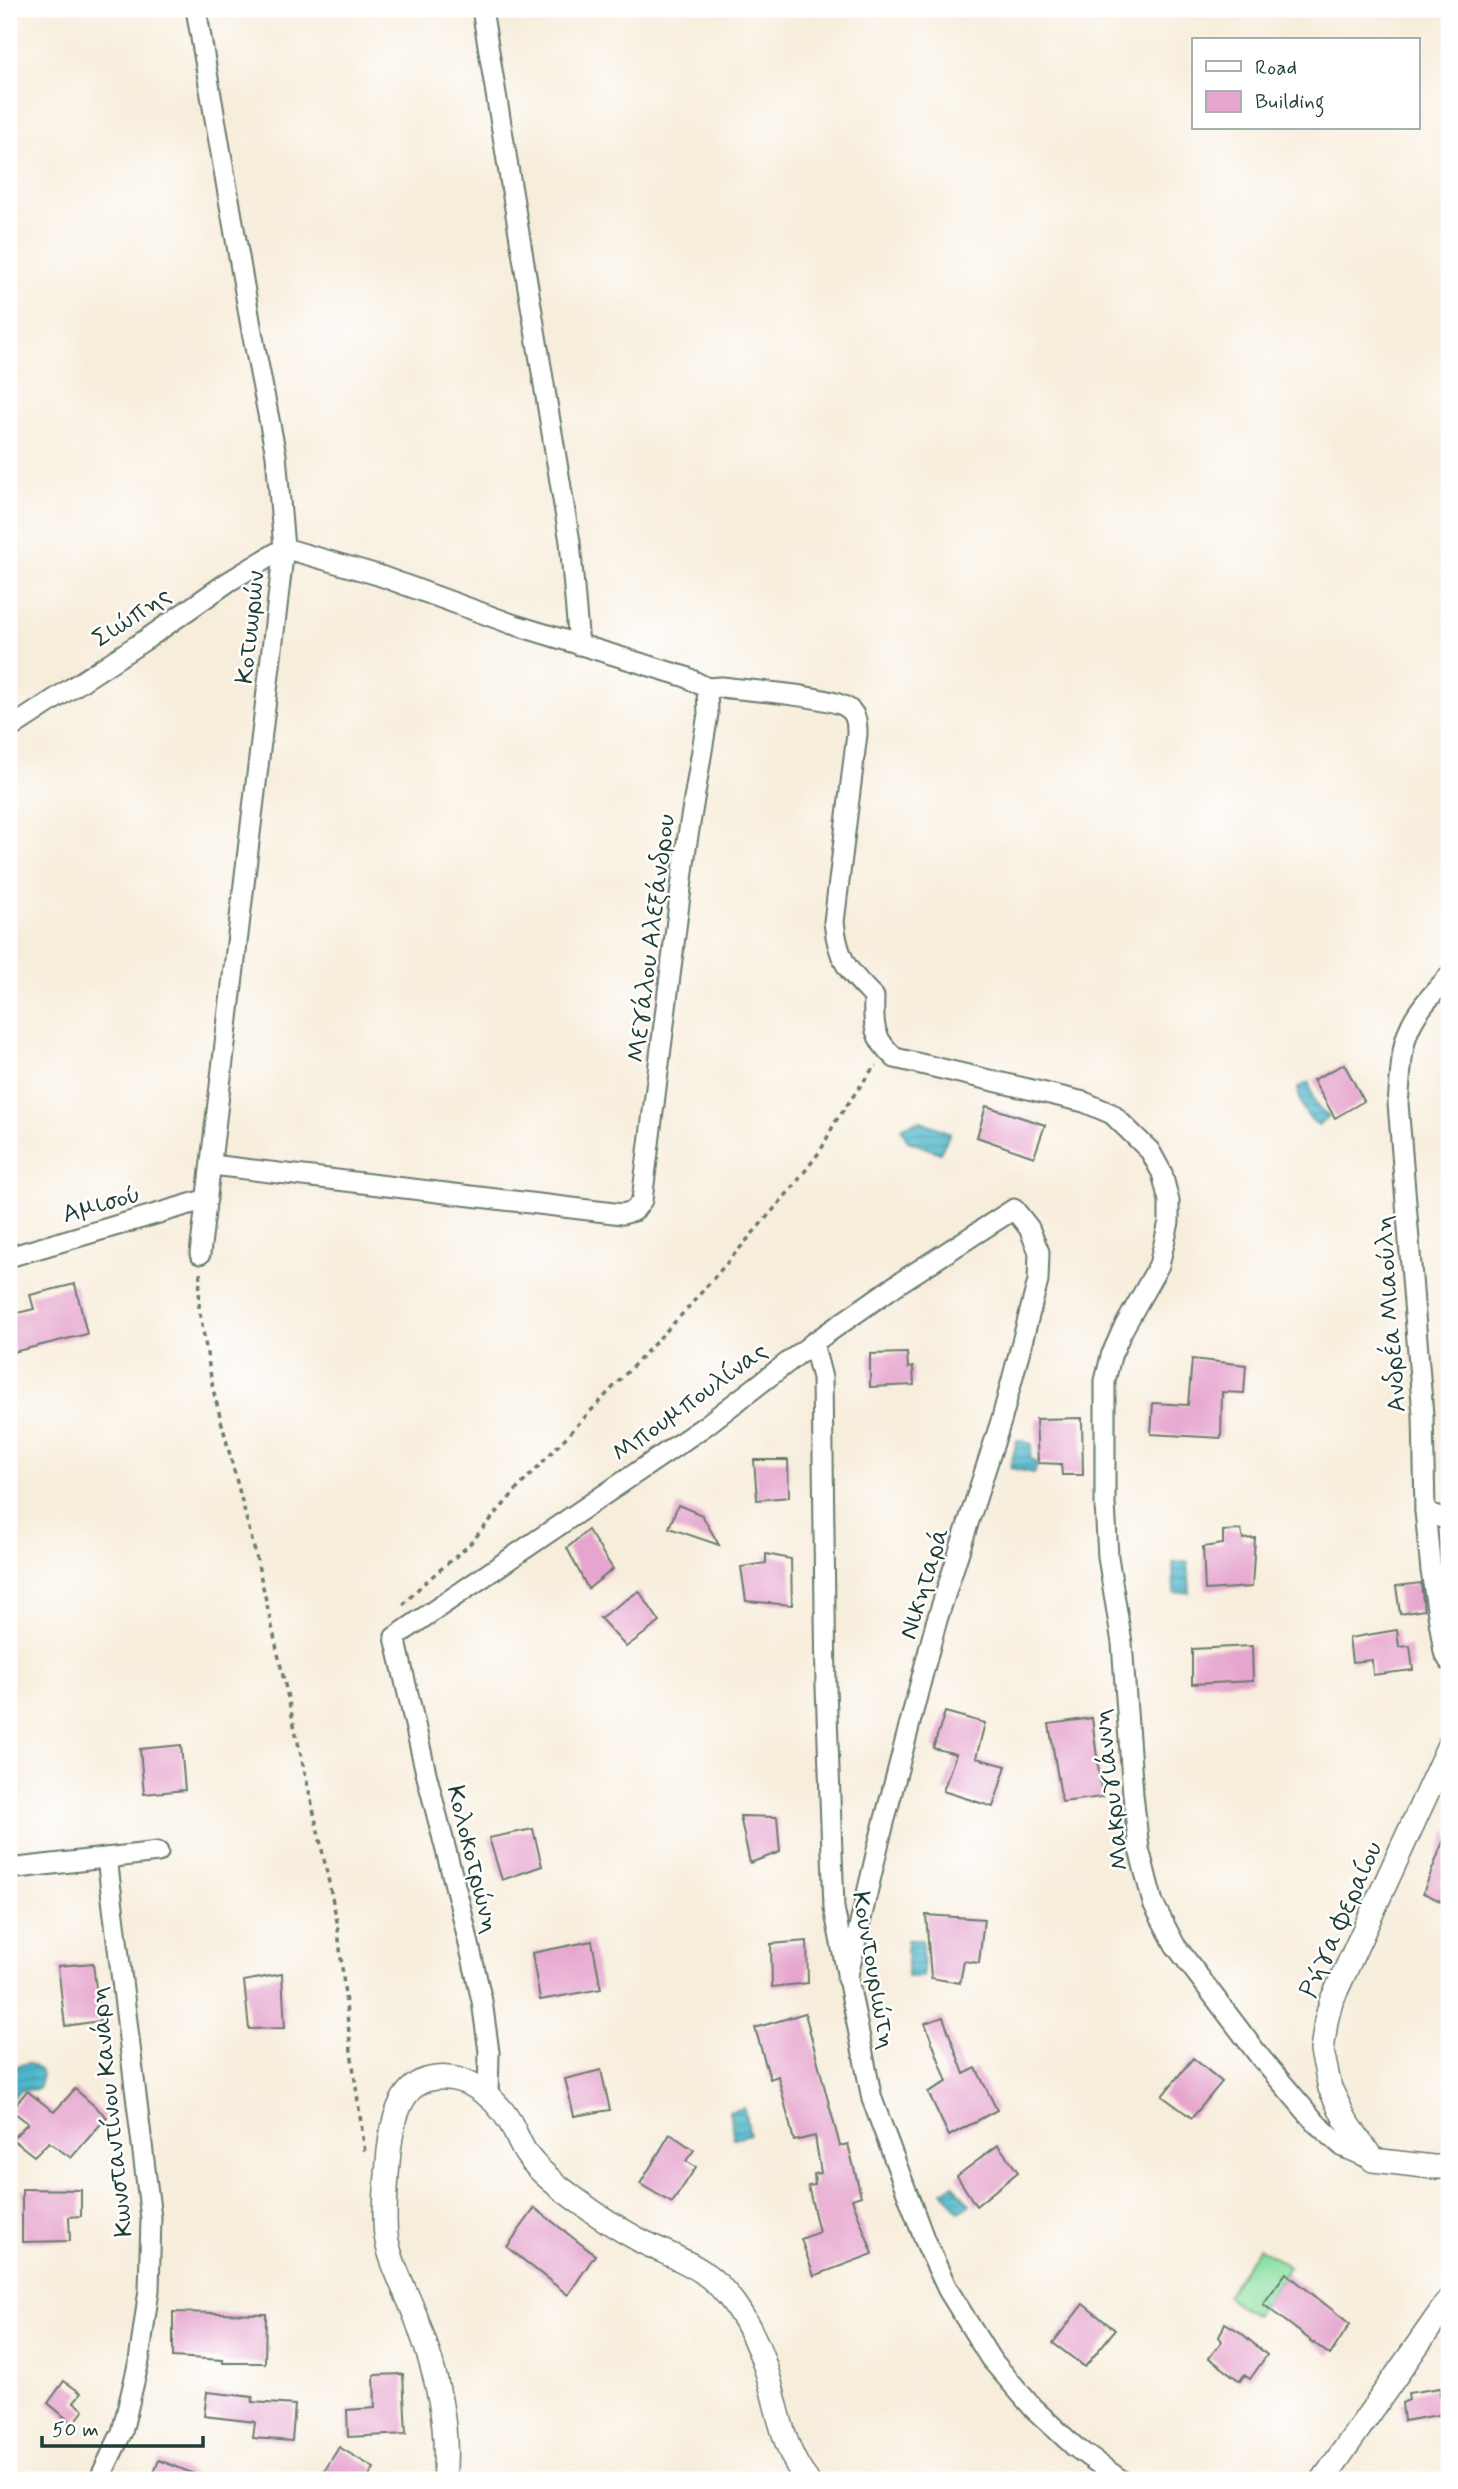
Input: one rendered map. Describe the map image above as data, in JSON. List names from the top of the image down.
{
  "streets": {
    "street": [
      "Σιώπης",
      "Κοτυωρών",
      "Μεγάλου Αλεξάνδρου",
      "Αμισού",
      "Ανδρέα Μιαούλη",
      "Μπουμπουλίνας",
      "Νικηταρά",
      "Μακρυγιάννη",
      "Κολοκοτρώνη",
      "Ρήγα Φεραίου",
      "Κουντουριώτη",
      "Κωνσταντίνου Κανάρη"
    ]
  },
  "crossings": [
    ["Σιώπης", "Κοτυωρών"],
    ["Κοτυωρών", "Μεγάλου Αλεξάνδρου"],
    ["Κοτυωρών", "Αμισού"],
    ["Μπουμπουλίνας", "Νικηταρά"],
    ["Μπουμπουλίνας", "Κολοκοτρώνη"],
    ["Μπουμπουλίνας", "Κουντουριώτη"],
    ["Νικηταρά", "Κουντουριώτη"],
    ["Μακρυγιάννη", "Ρήγα Φεραίου"]
  ],
  "legend": ["Road", "Building"],
  "scale_bar": "50 m"
}
